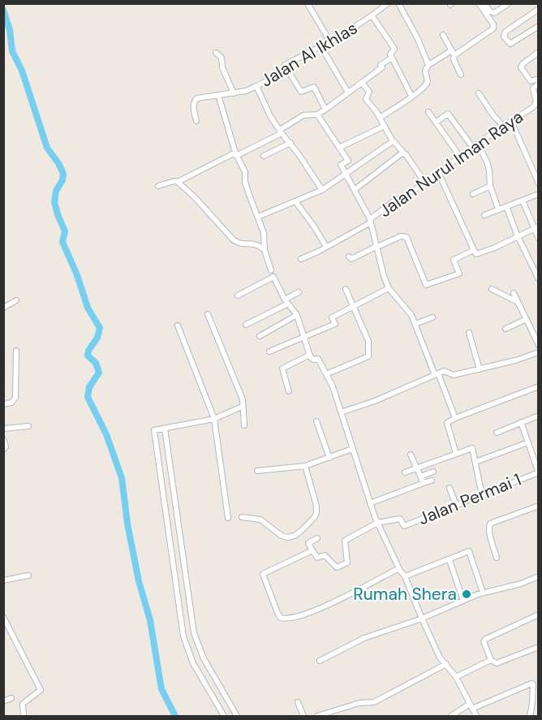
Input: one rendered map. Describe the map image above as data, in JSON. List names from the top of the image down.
{
  "streets": {
    "street": ["Jalan Al Ikhlas", "Jalan Nurul Iman Raya", "Jalan Permai 1"]
  },
  "places": ["Rumah Shera"]
}
